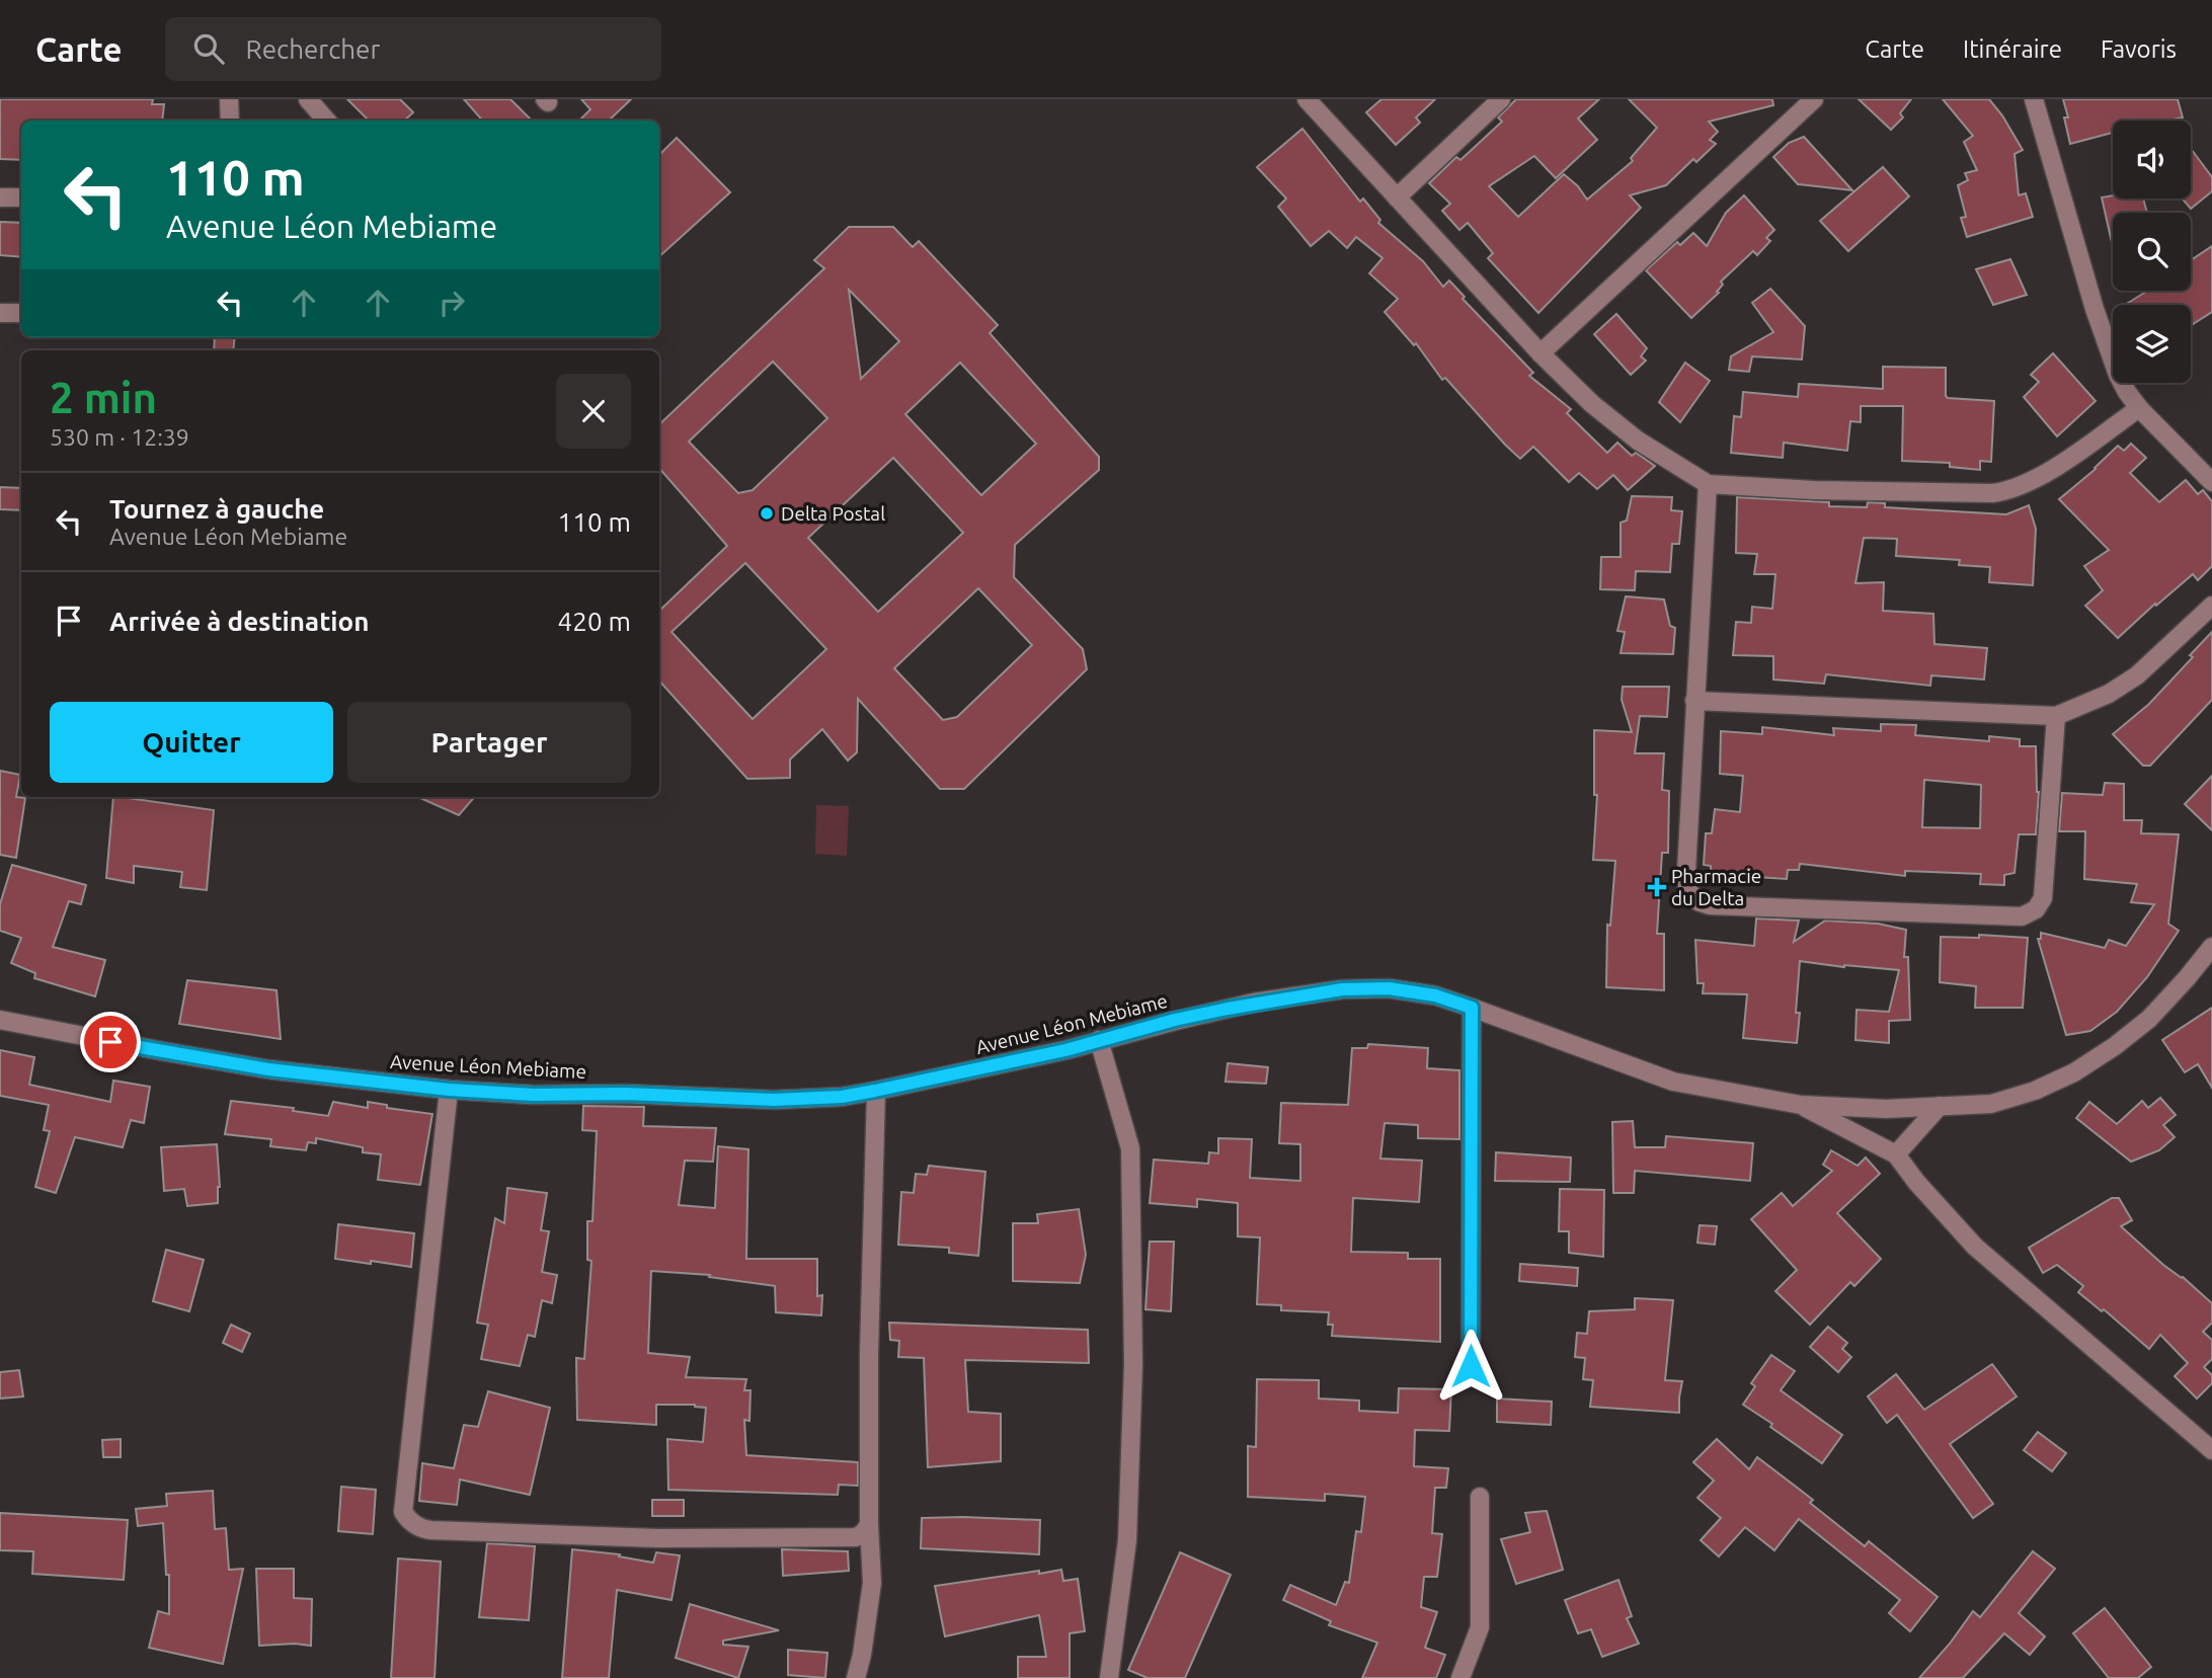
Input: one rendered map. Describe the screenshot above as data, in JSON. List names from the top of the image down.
{
  "streets": {
    "street": ["Avenue Léon Mebiame"]
  },
  "places": {
    "other": ["Delta Postal"],
    "health": ["Pharmacie du Delta"]
  },
  "page": {
    "header": "Carte",
    "search": "Rechercher",
    "nav": ["Carte", "Itinéraire", "Favoris"],
    "turn": ["110 m", "Avenue Léon Mebiame"],
    "heading": ["2 min", "530 m · 12:39"],
    "list": [
      {
        "name": "Tournez à gauche",
        "note": "Avenue Léon Mebiame",
        "value": "110 m"
      },
      {
        "name": "Arrivée à destination",
        "value": "420 m"
      }
    ],
    "buttons": ["Quitter", "Partager"]
  }
}
